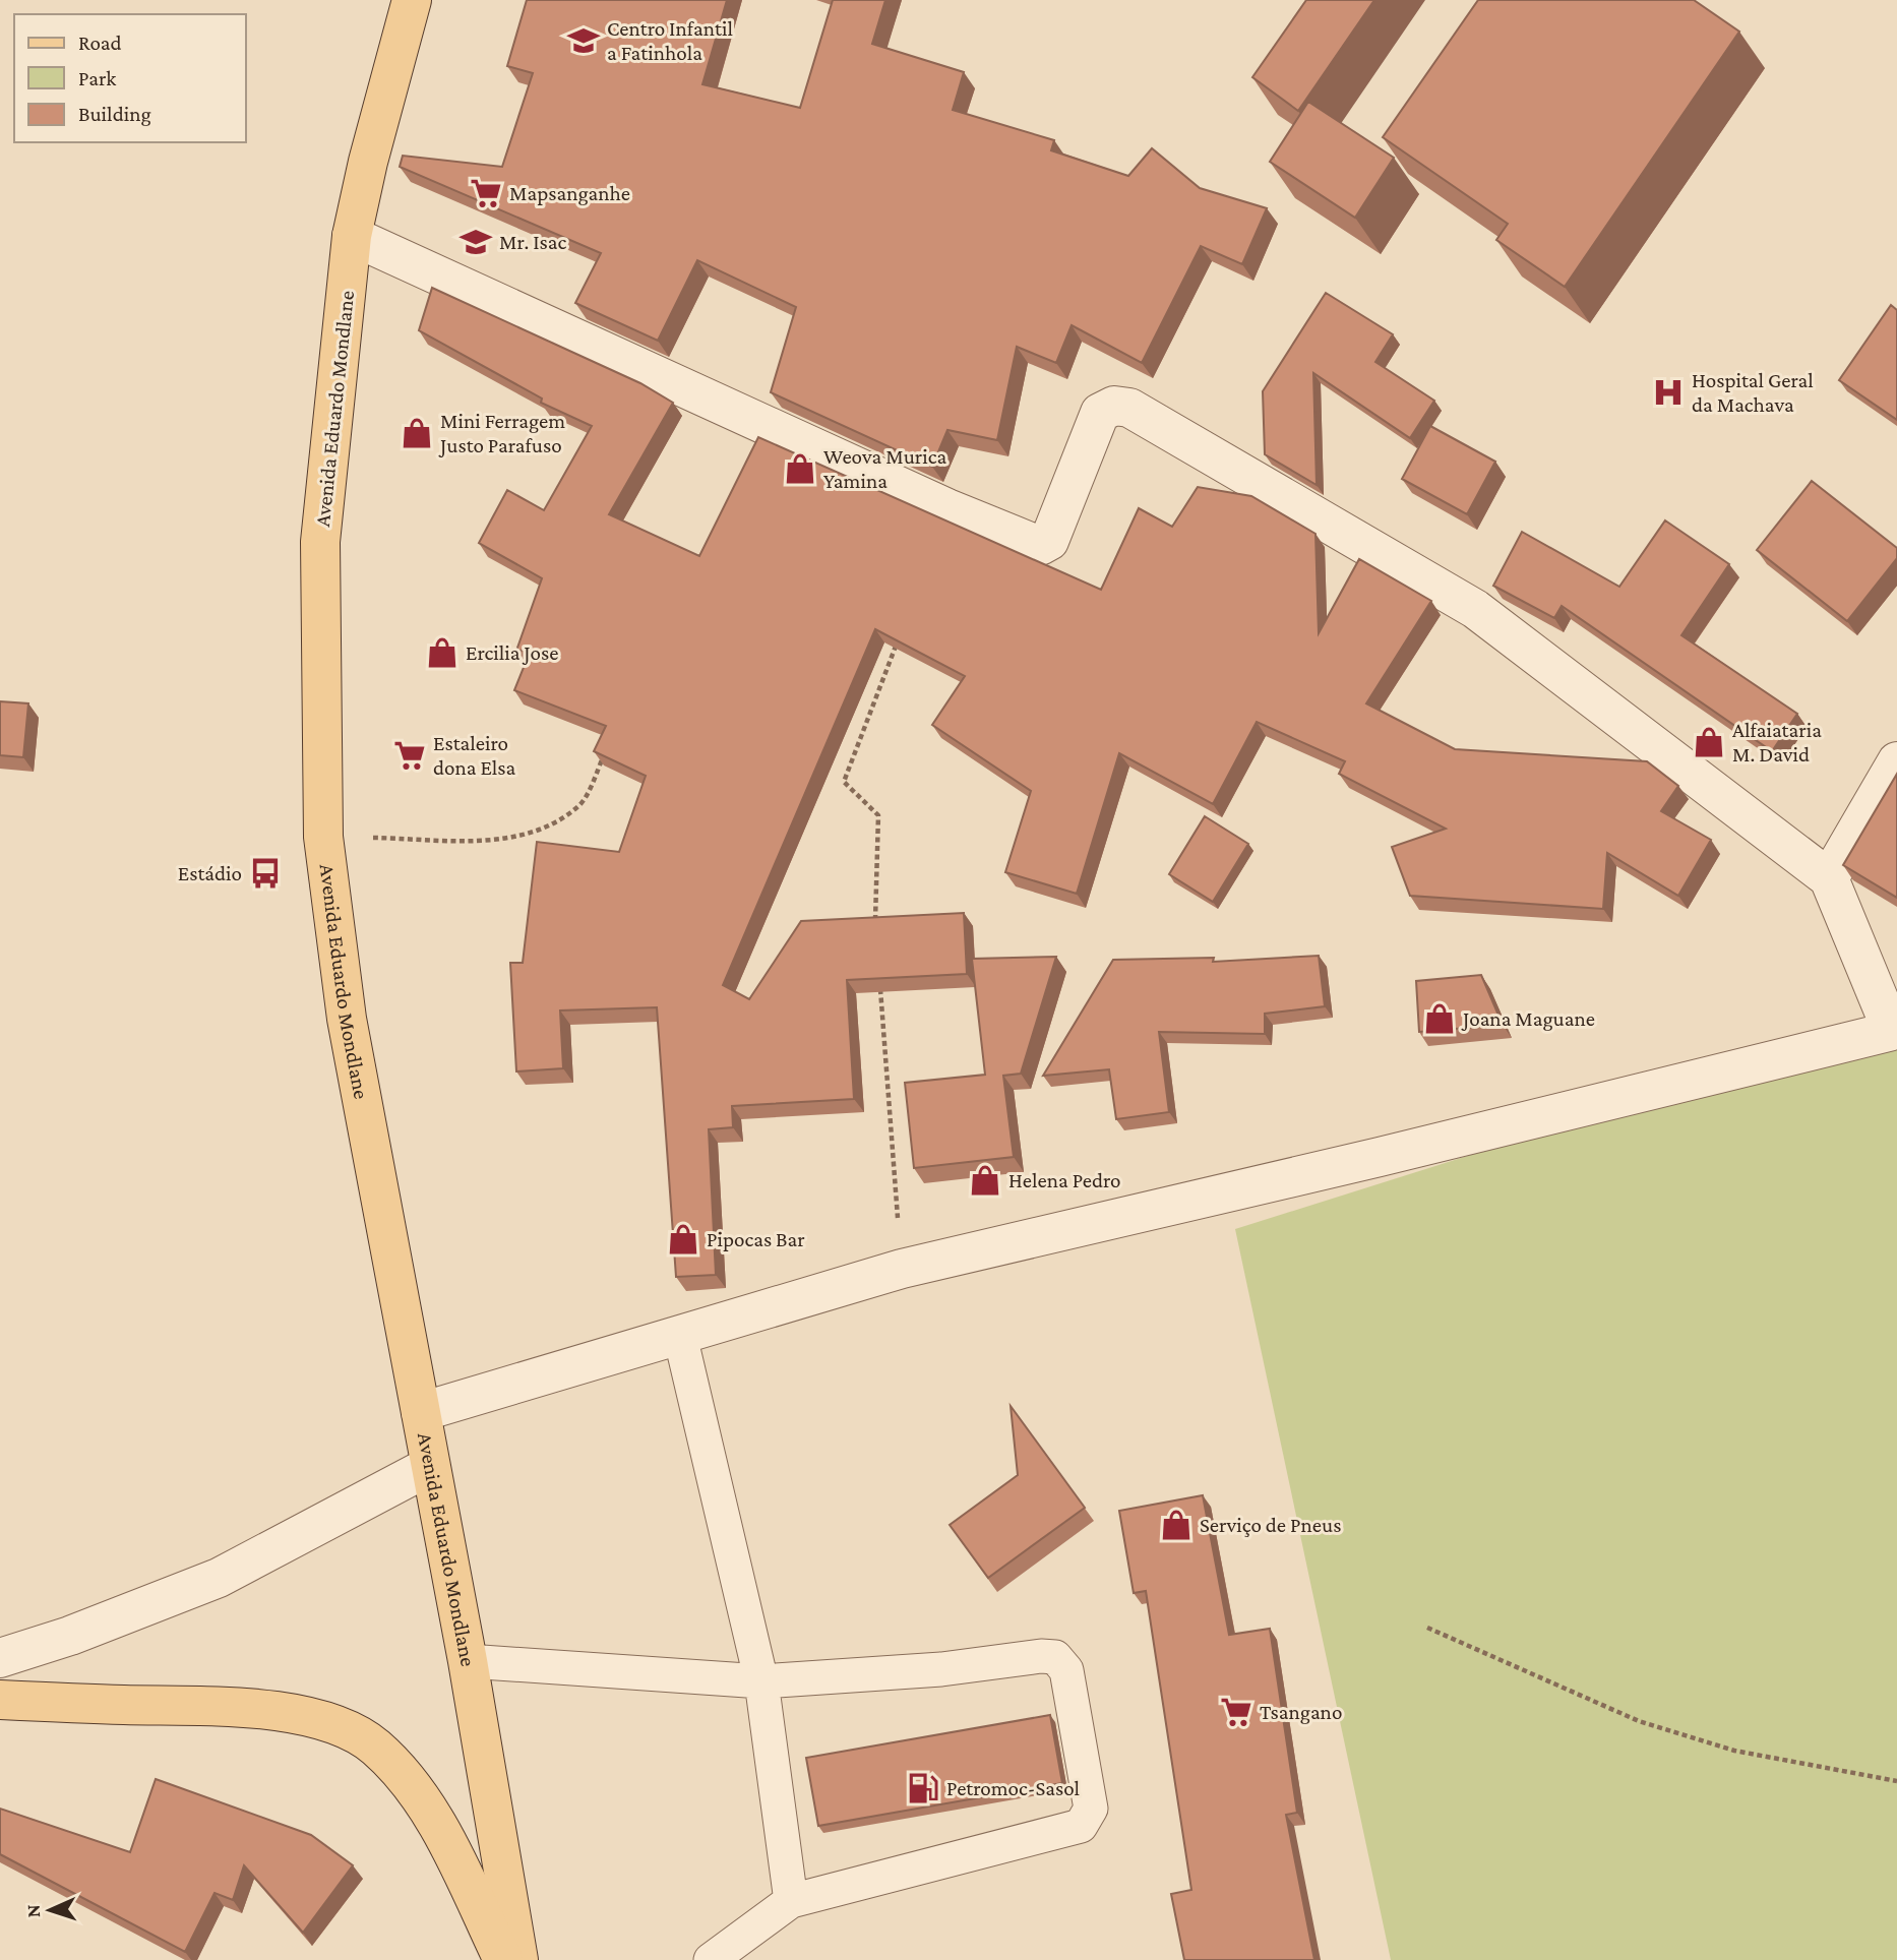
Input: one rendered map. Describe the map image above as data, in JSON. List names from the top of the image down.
{
  "streets": {
    "main road": ["Avenida Eduardo Mondlane"]
  },
  "places": {
    "school or university": ["Centro Infantil a Fatinhola", "Mr. Isac"],
    "supermarket": ["Mapsanganhe", "Estaleiro dona Elsa", "Tsangano"],
    "hospital": ["Hospital Geral da Machava"],
    "shop": [
      "Mini Ferragem Justo Parafuso",
      "Weova Murica Yamina",
      "Ercilia Jose",
      "Alfaiataria M. David",
      "Joana Maguane",
      "Helena Pedro",
      "Pipocas Bar",
      "Serviço de Pneus"
    ],
    "bus stop": ["Estádio"],
    "fuel station": ["Petromoc-Sasol"]
  },
  "legend": ["Road", "Park", "Building"],
  "north": "left"
}
